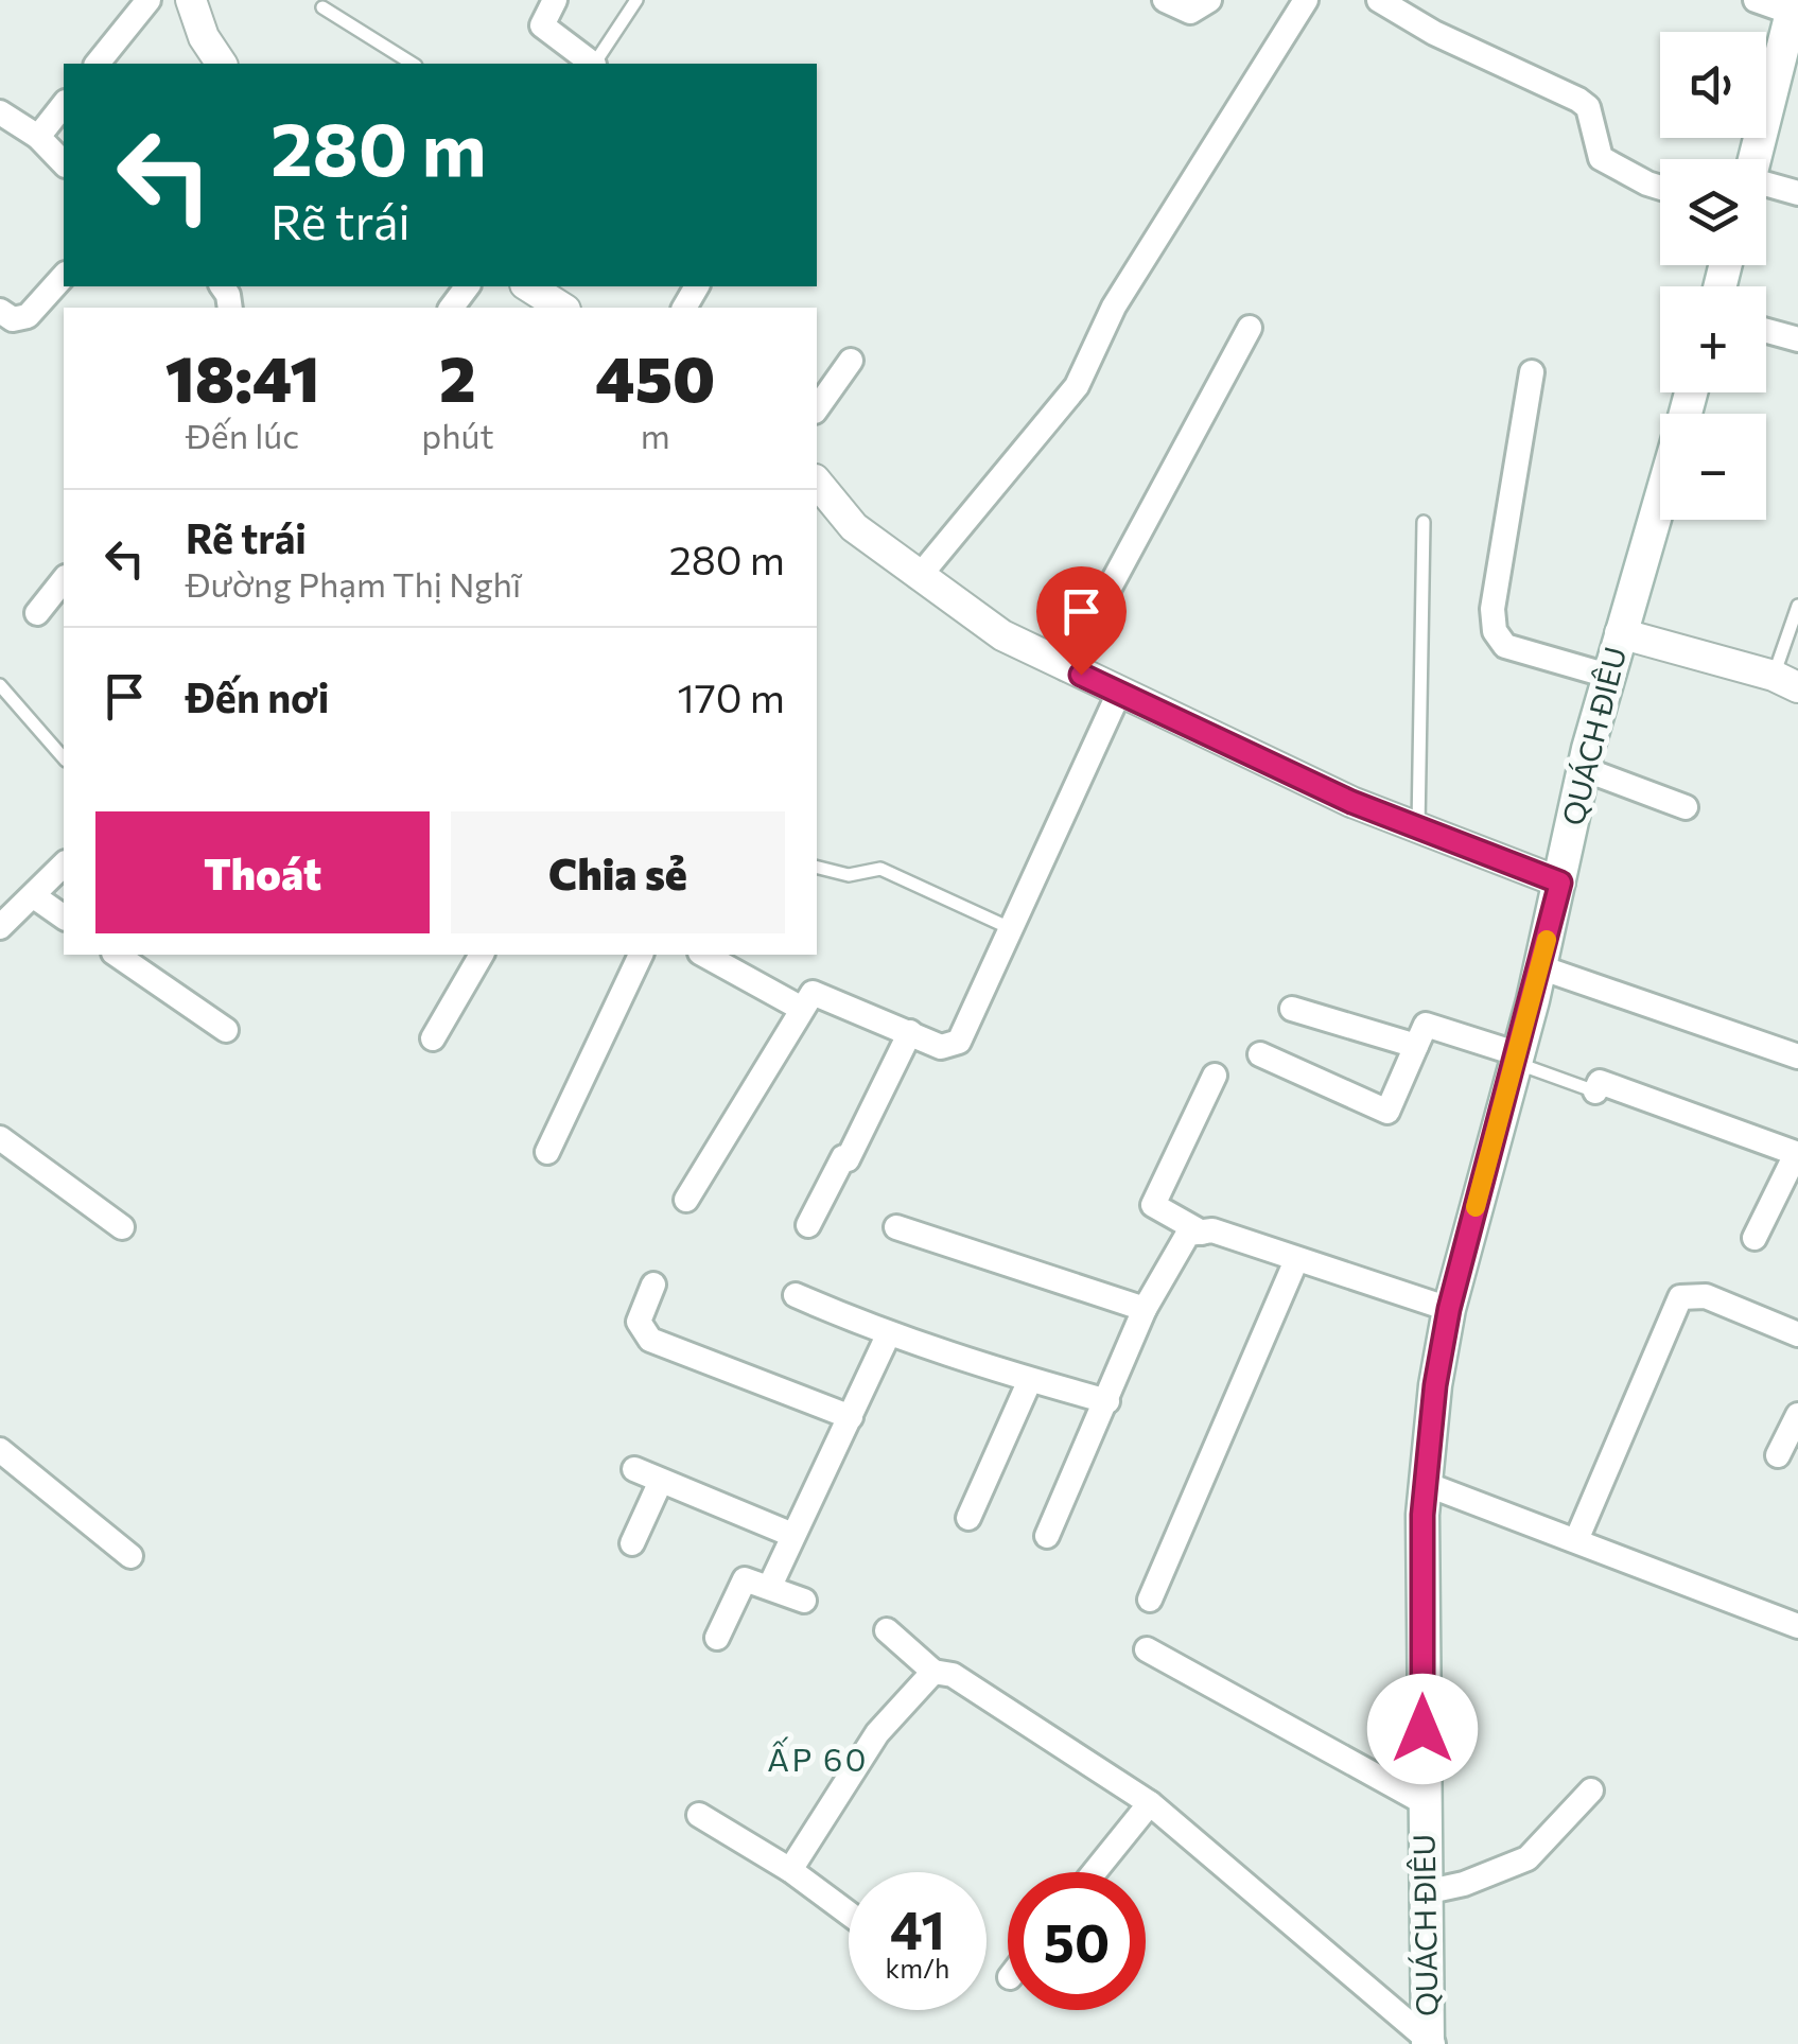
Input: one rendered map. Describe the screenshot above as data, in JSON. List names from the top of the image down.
{
  "streets": {
    "main road": ["QUÁCH ĐIÊU"]
  },
  "districts": ["ẤP 60"],
  "page": {
    "map_buttons": ["+", "−"],
    "turn": ["280 m", "Rẽ trái"],
    "eta": [
      "18:41",
      "Đến lúc",
      "2",
      "phút",
      "450",
      "m"
    ],
    "list": [
      {
        "name": "Rẽ trái",
        "note": "Đường Phạm Thị Nghĩ",
        "value": "280 m"
      },
      {
        "name": "Đến nơi",
        "value": "170 m"
      }
    ],
    "buttons": ["Thoát", "Chia sẻ"],
    "speed": "41 km/h",
    "limit": "50"
  }
}
